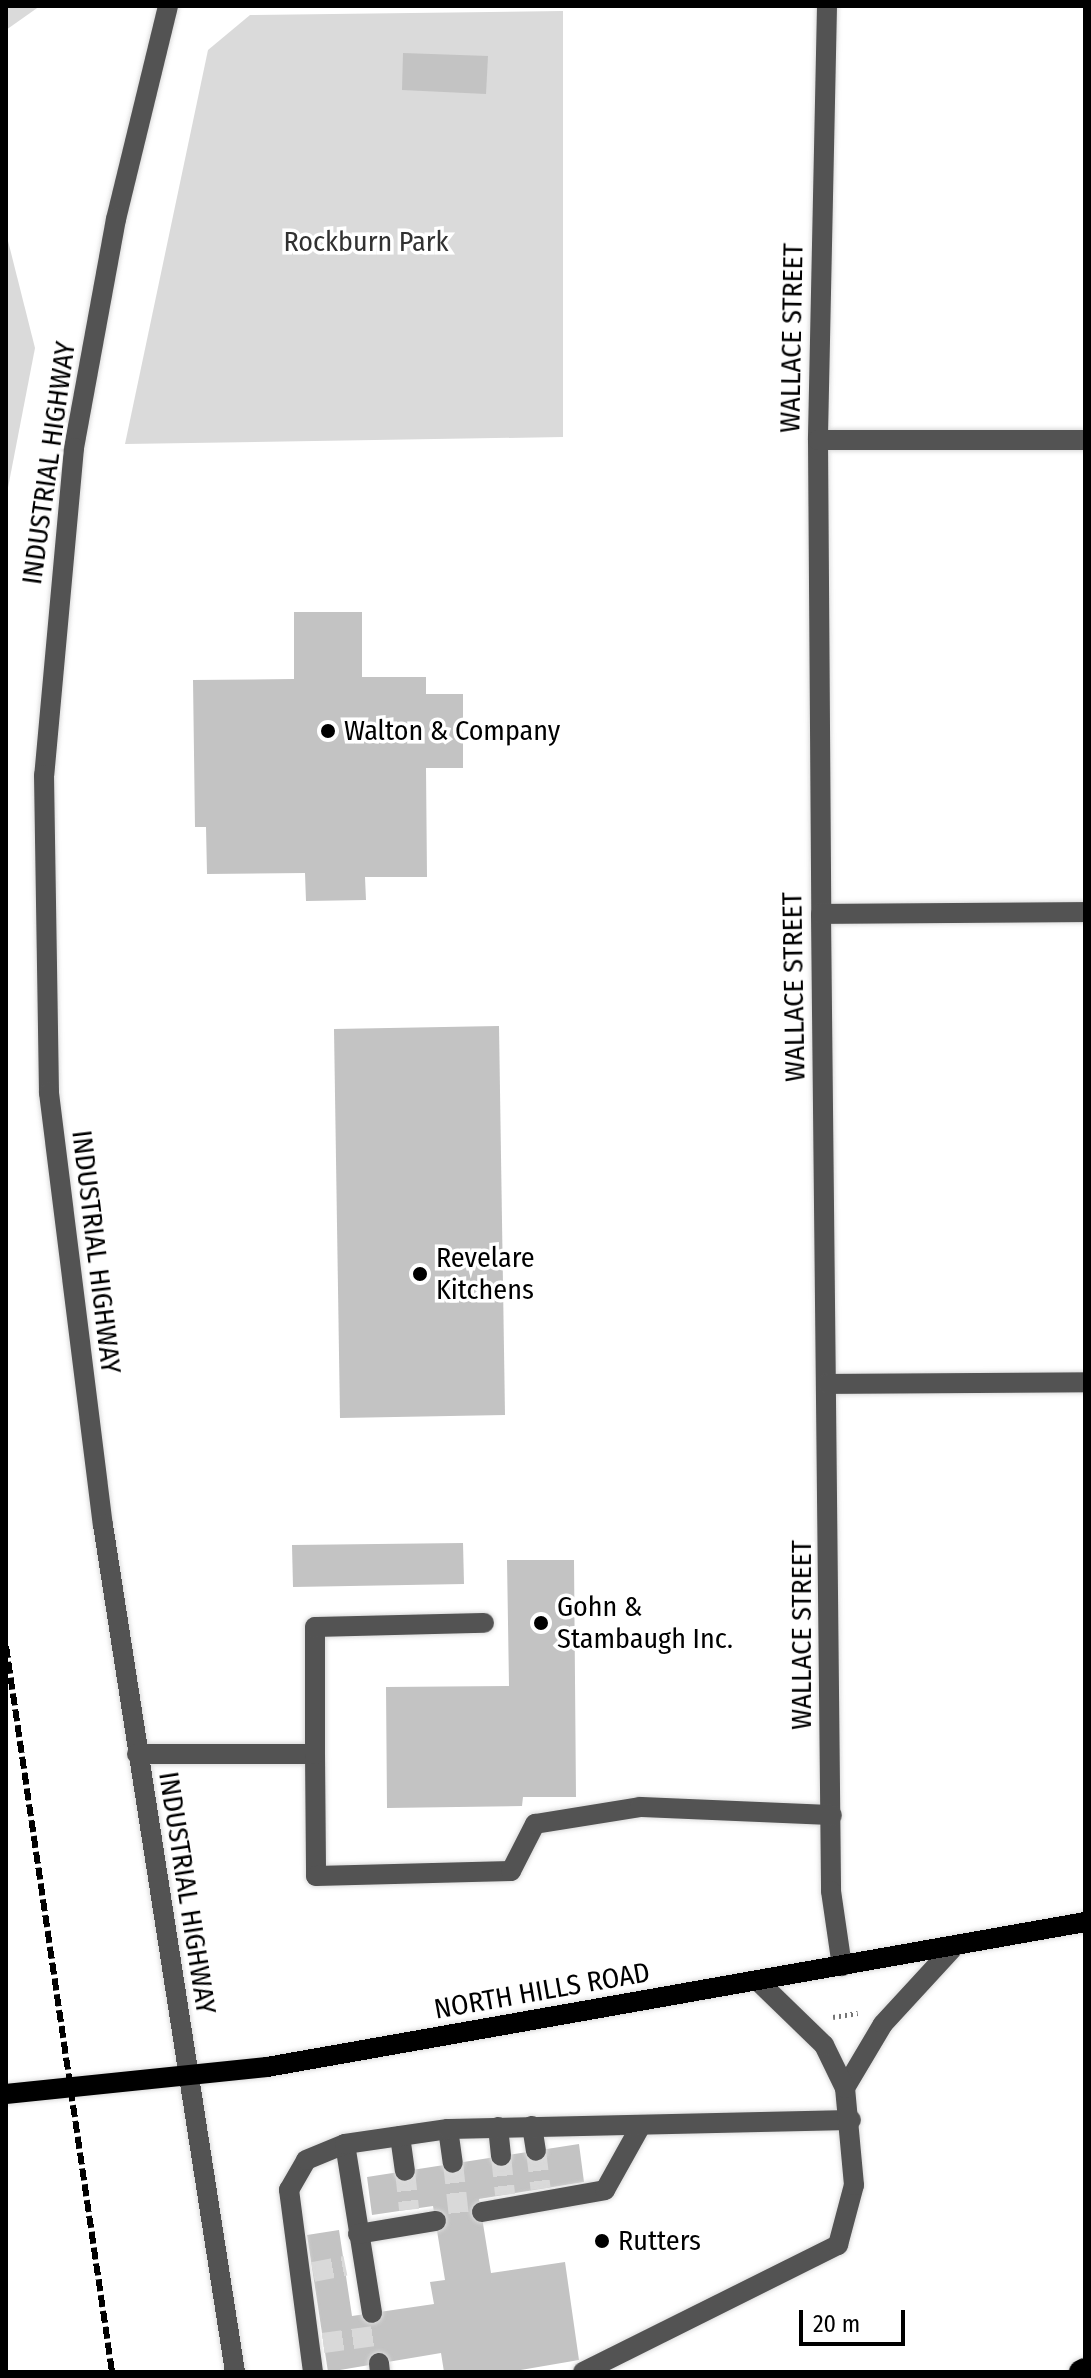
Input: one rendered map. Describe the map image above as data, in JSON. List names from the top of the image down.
{
  "streets": {
    "main road": ["NORTH HILLS ROAD"],
    "street": ["WALLACE STREET", "INDUSTRIAL HIGHWAY"]
  },
  "crossings": [
    ["WALLACE STREET", "NORTH HILLS ROAD"],
    ["INDUSTRIAL HIGHWAY", "NORTH HILLS ROAD"]
  ],
  "parks": ["Rockburn Park"],
  "places": [
    "Walton & Company",
    "Revelare Kitchens",
    "Gohn & Stambaugh Inc.",
    "Rutters"
  ],
  "scale_bar": "20 m"
}
